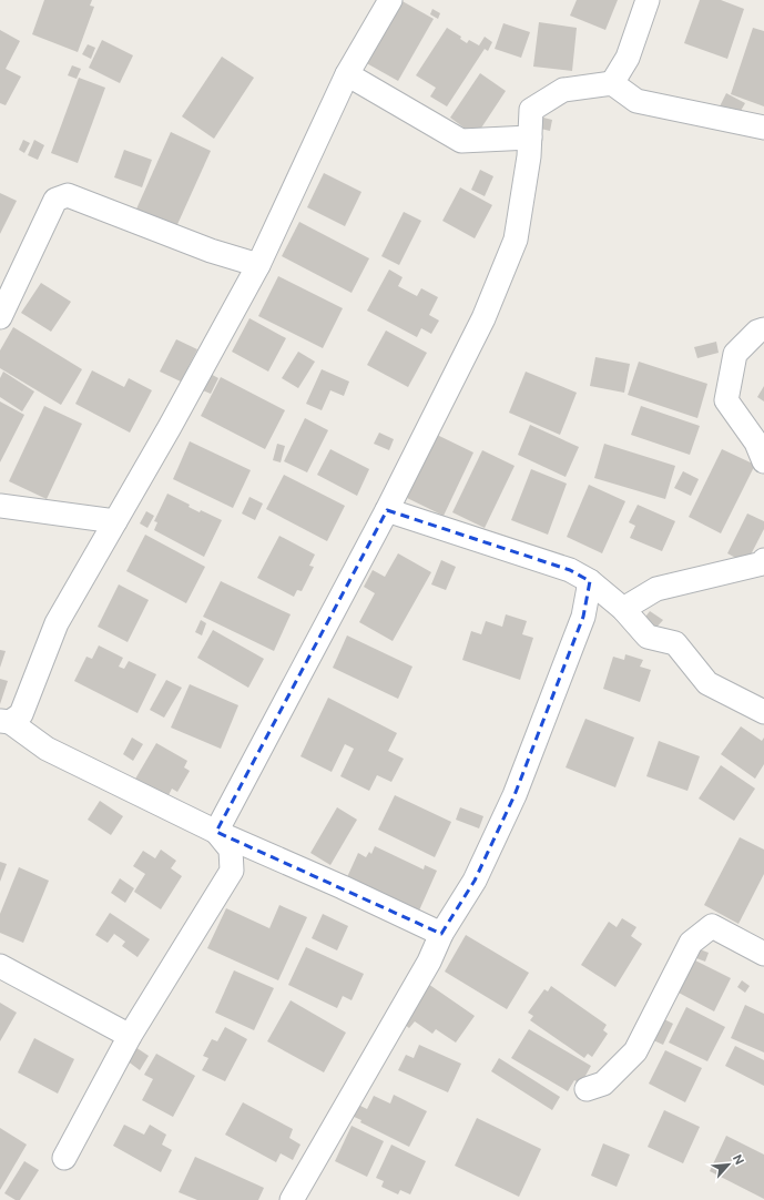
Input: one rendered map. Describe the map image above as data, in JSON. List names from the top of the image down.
{
  "north": "top right"
}
